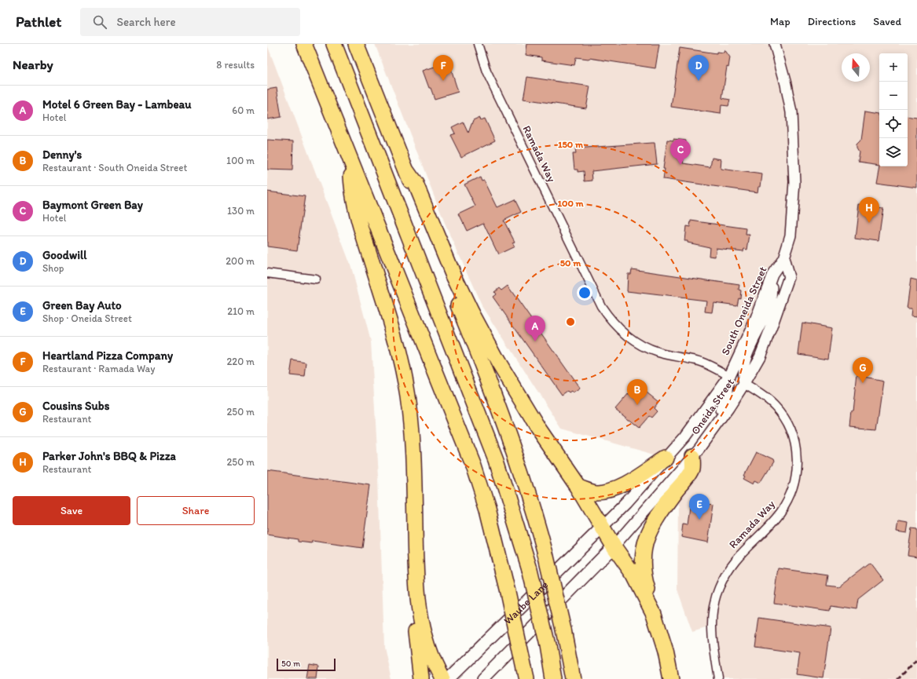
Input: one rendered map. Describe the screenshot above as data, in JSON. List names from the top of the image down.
{
  "streets": {
    "main road": ["Waube Lane"],
    "street": ["Ramada Way", "South Oneida Street", "Oneida Street"]
  },
  "crossings": [
    ["Ramada Way", "South Oneida Street"],
    ["Ramada Way", "Oneida Street"],
    ["South Oneida Street", "Oneida Street"],
    ["South Oneida Street", "Waube Lane"],
    ["Oneida Street", "Waube Lane"]
  ],
  "scale_bar": "50 m",
  "north": "top",
  "page": {
    "header": "Pathlet",
    "search": "Search here",
    "nav": ["Map", "Directions", "Saved"],
    "heading": ["Nearby", "8 results"],
    "map_buttons": ["+", "−"],
    "pins": [
      "D",
      "F",
      "C",
      "H",
      "A",
      "G",
      "B",
      "E"
    ],
    "list": [
      {
        "mark": "A",
        "name": "Motel 6 Green Bay - Lambeau",
        "note": "Hotel",
        "value": "60 m"
      },
      {
        "mark": "B",
        "name": "Denny's",
        "note": "Restaurant · South Oneida Street",
        "value": "100 m"
      },
      {
        "mark": "C",
        "name": "Baymont Green Bay",
        "note": "Hotel",
        "value": "130 m"
      },
      {
        "mark": "D",
        "name": "Goodwill",
        "note": "Shop",
        "value": "200 m"
      },
      {
        "mark": "E",
        "name": "Green Bay Auto",
        "note": "Shop · Oneida Street",
        "value": "210 m"
      },
      {
        "mark": "F",
        "name": "Heartland Pizza Company",
        "note": "Restaurant · Ramada Way",
        "value": "220 m"
      },
      {
        "mark": "G",
        "name": "Cousins Subs",
        "note": "Restaurant",
        "value": "250 m"
      },
      {
        "mark": "H",
        "name": "Parker John's BBQ & Pizza",
        "note": "Restaurant",
        "value": "250 m"
      }
    ],
    "buttons": ["Save", "Share"],
    "scale": "50 m"
  },
  "rings": ["150 m", "100 m", "50 m"]
}
